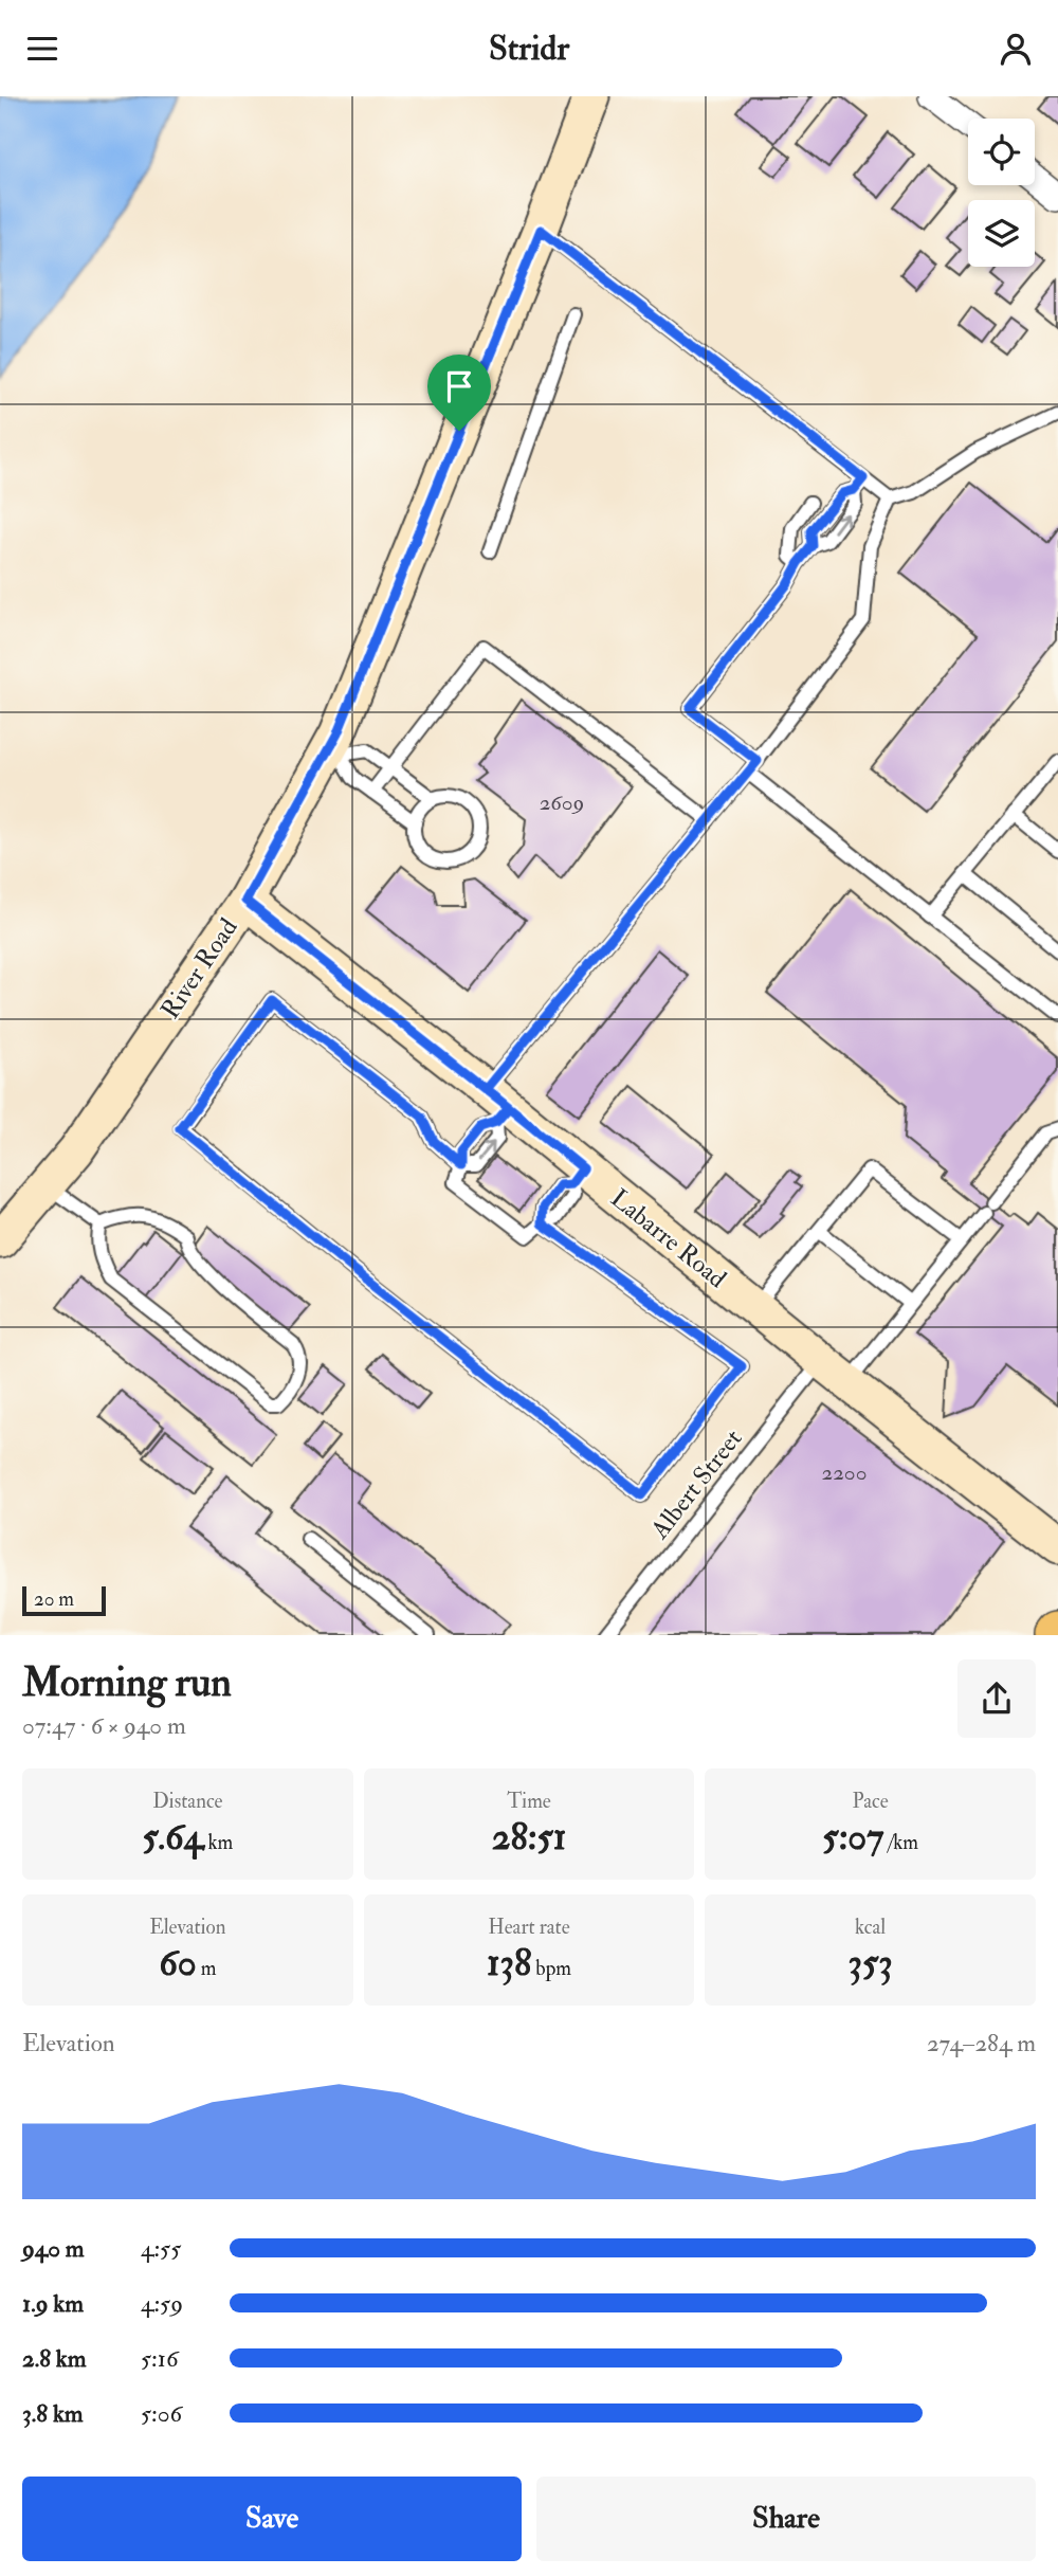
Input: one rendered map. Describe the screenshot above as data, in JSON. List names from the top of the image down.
{
  "streets": {
    "main road": ["River Road", "Labarre Road"],
    "lane": ["Albert Street"]
  },
  "crossings": [
    ["River Road", "Labarre Road"],
    ["Labarre Road", "Albert Street"]
  ],
  "house_numbers": ["2609", "2200"],
  "scale_bar": "20 m",
  "page": {
    "header": "Stridr",
    "scale": "20 m",
    "heading": ["Morning run", "07:47 · 6 × 940 m"],
    "stats": [
      ["Distance", "5.64 km"],
      ["Time", "28:51"],
      ["Pace", "5:07 /km"],
      ["Elevation", "60 m"],
      ["Heart rate", "138 bpm"],
      ["kcal", "353"]
    ],
    "chart": ["Elevation", "274–284 m"],
    "list": [
      {
        "name": "940 m",
        "note": "4:55"
      },
      {
        "name": "1.9 km",
        "note": "4:59"
      },
      {
        "name": "2.8 km",
        "note": "5:16"
      },
      {
        "name": "3.8 km",
        "note": "5:06"
      }
    ],
    "buttons": ["Save", "Share"]
  }
}
